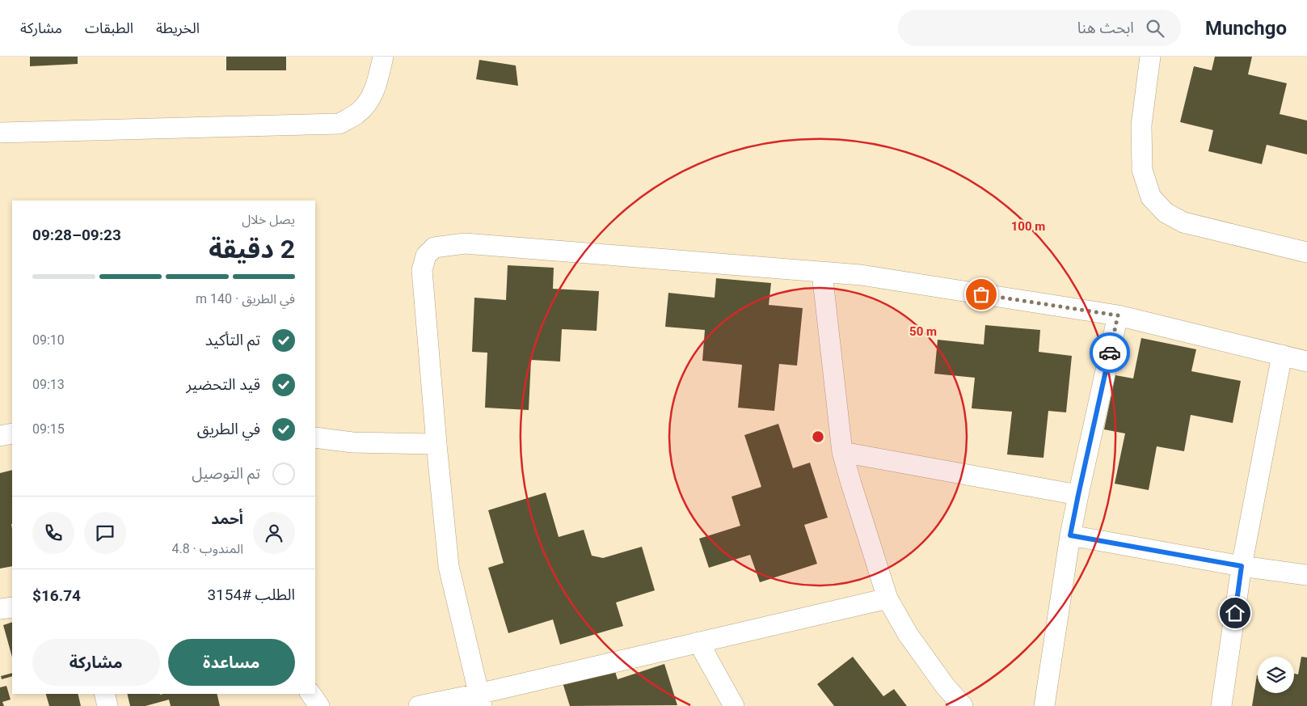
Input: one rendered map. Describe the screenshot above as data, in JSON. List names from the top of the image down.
{
  "page": {
    "header": "Munchgo",
    "search": "ابحث هنا",
    "nav": ["الخريطة", "الطبقات", "مشاركة"],
    "heading": ["2 دقيقة", "يصل خلال", "09:23–09:28"],
    "panel": [
      "أحمد",
      "المندوب · 4.8",
      "الطلب #3154",
      "$16.74"
    ],
    "bar": "في الطريق · 140 m",
    "list": [
      ["تم التأكيد", "09:10"],
      ["قيد التحضير", "09:13"],
      ["في الطريق", "09:15"],
      "تم التوصيل"
    ],
    "buttons": ["مساعدة", "مشاركة"]
  },
  "rings": ["100 m", "50 m"]
}
